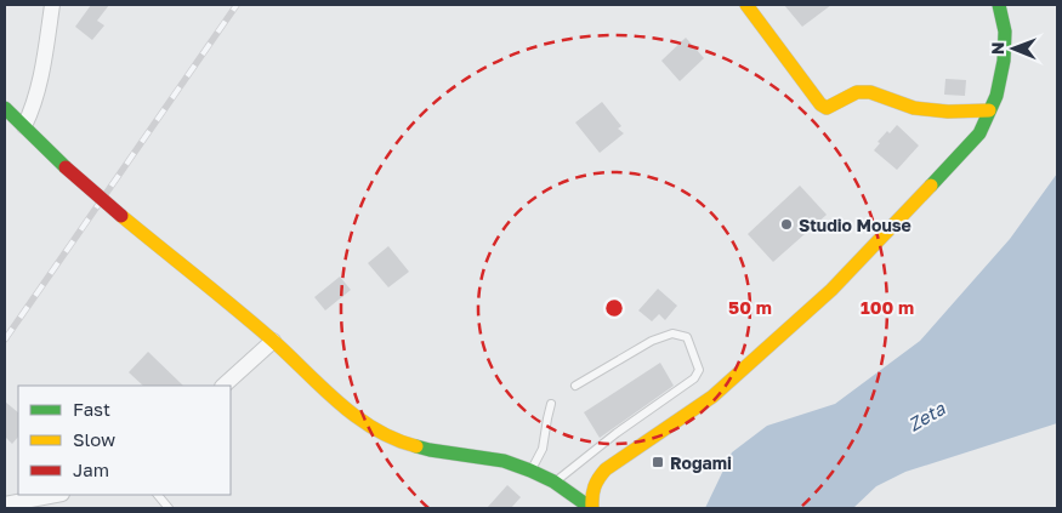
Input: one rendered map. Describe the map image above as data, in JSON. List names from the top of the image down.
{
  "water": ["Zeta"],
  "places": {
    "other": ["Studio Mouse"],
    "transit": ["Rogami"]
  },
  "legend": ["Fast", "Slow", "Jam"],
  "north": "left",
  "rings": ["50 m", "100 m"]
}
